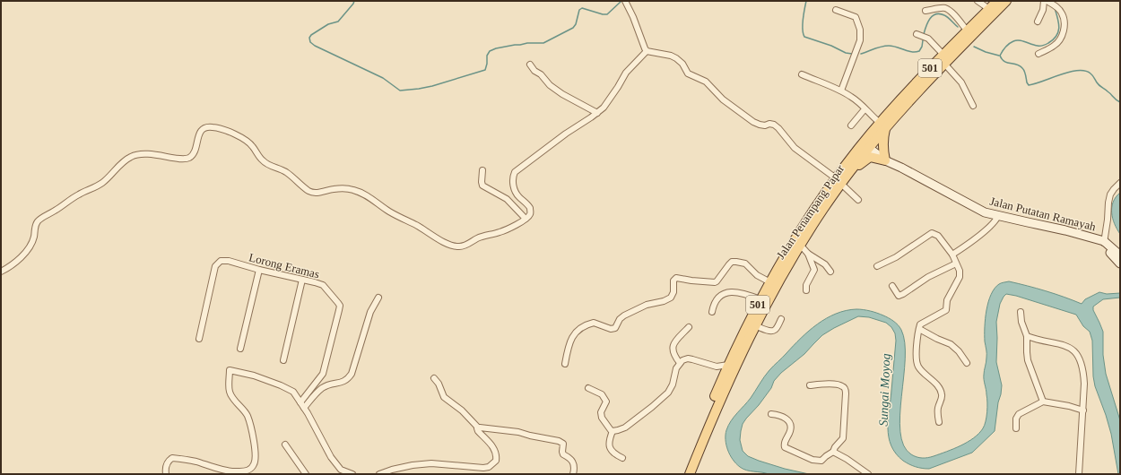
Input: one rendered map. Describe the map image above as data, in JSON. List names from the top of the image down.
{
  "streets": {
    "main road": ["501", "Jalan Penampang Papar", "Jalan Putatan Ramayah"],
    "street": ["Lorong Eramas"]
  },
  "crossings": [
    ["Jalan Penampang Papar", "Jalan Putatan Ramayah"]
  ],
  "water": ["Sungai Moyog"]
}
